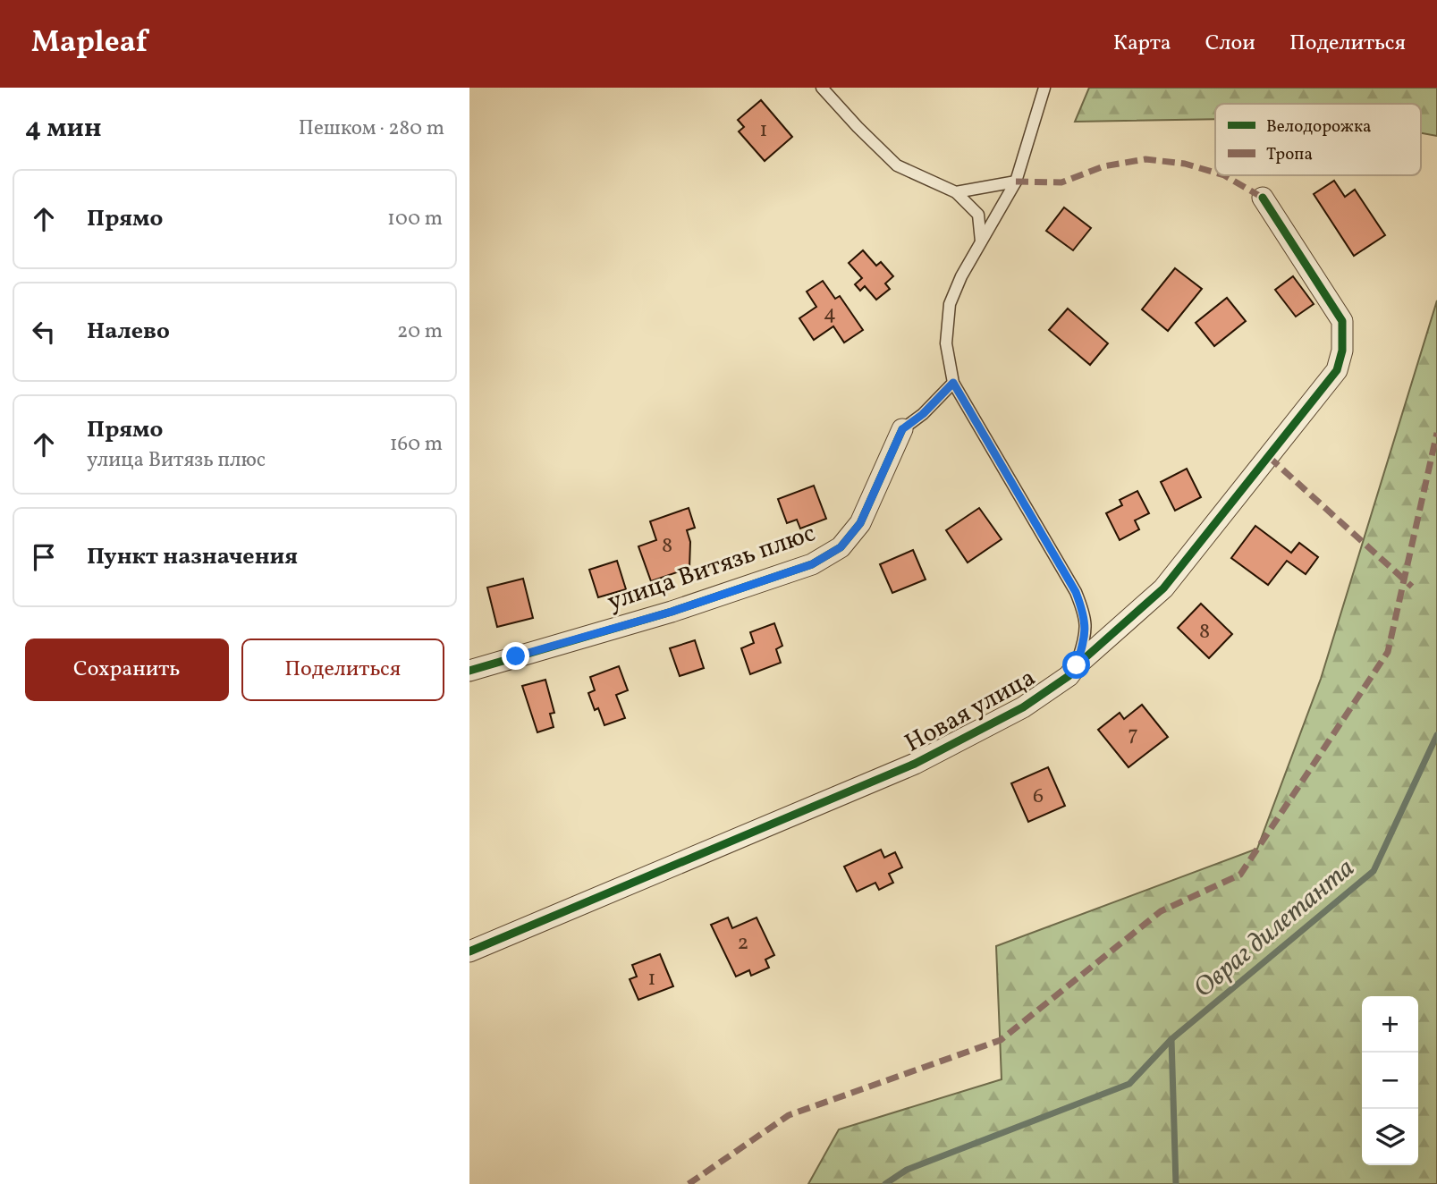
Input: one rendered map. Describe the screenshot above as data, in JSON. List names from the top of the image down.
{
  "streets": {
    "street": ["улица Витязь плюс", "Новая улица"]
  },
  "water": ["Овраг дилетанта"],
  "house_numbers": [
    "1",
    "4",
    "8",
    "8",
    "7",
    "6",
    "2",
    "1"
  ],
  "legend": ["Велодорожка", "Тропа"],
  "page": {
    "header": "Mapleaf",
    "nav": ["Карта", "Слои", "Поделиться"],
    "heading": ["4 мин", "Пешком · 280 m"],
    "list": [
      ["Прямо", "100 m"],
      ["Налево", "20 m"],
      ["Прямо", "улица Витязь плюс", "160 m"],
      "Пункт назначения"
    ],
    "buttons": ["Сохранить", "Поделиться"],
    "map_buttons": ["+", "−"]
  }
}
